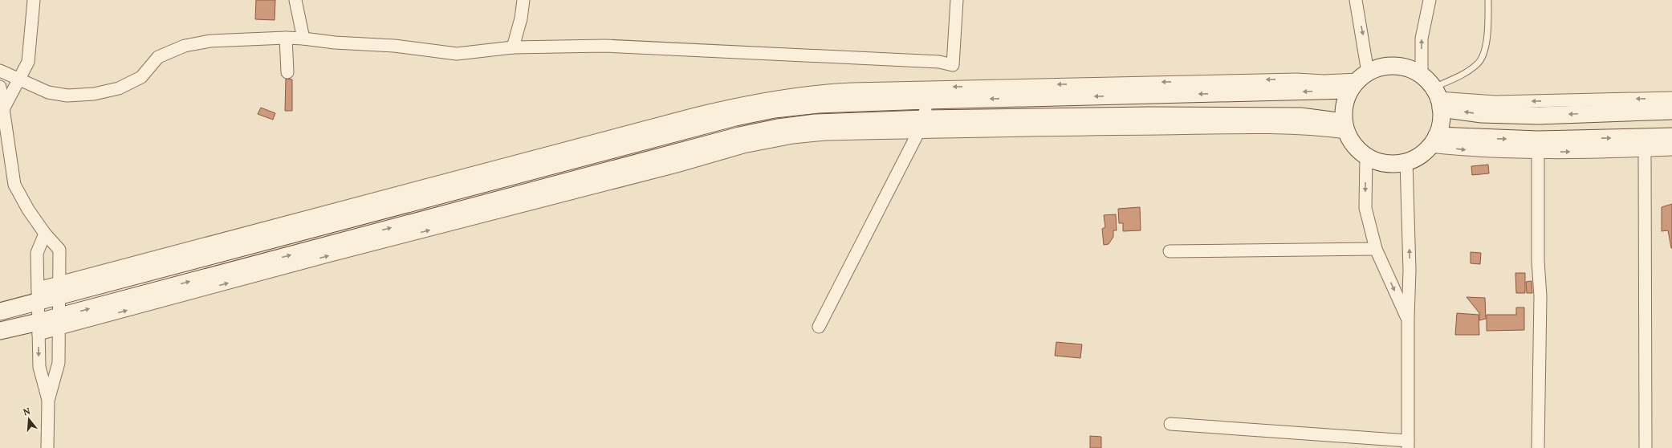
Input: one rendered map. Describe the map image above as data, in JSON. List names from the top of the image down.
{
  "north": "top"
}
